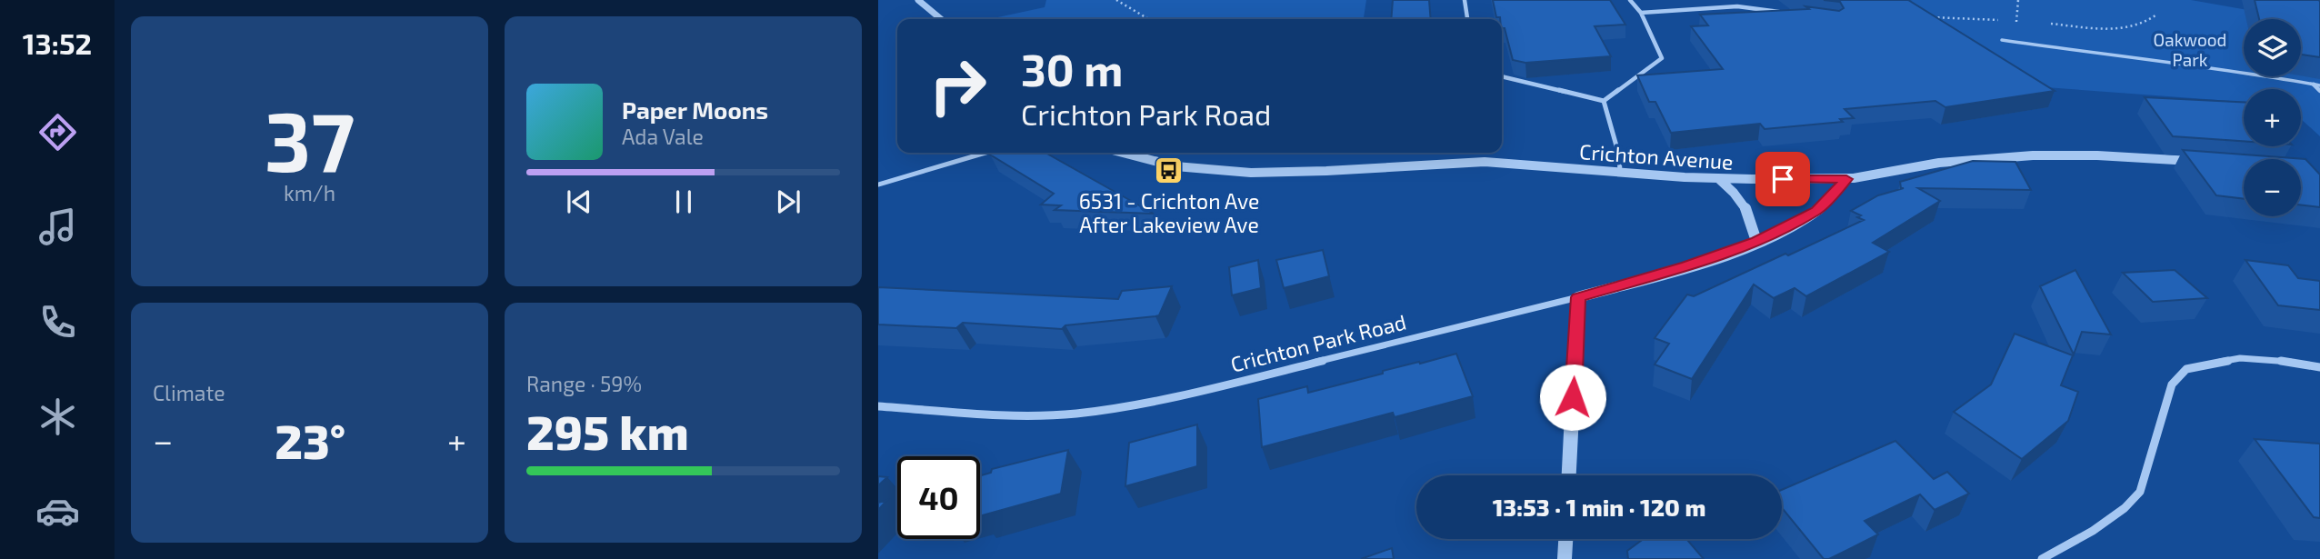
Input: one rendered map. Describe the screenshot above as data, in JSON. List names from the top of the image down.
{
  "streets": {
    "street": ["Crichton Avenue", "Crichton Park Road"]
  },
  "crossings": [
    ["Crichton Avenue", "Crichton Park Road"]
  ],
  "parks": ["Oakwood Park"],
  "places": {
    "bus stop": ["6531 - Crichton Ave After Lakeview Ave"]
  },
  "page": {
    "tabs": "13:52",
    "tile": [
      ["37", "km/h"],
      "Climate",
      ["Range · 59%", "295 km"]
    ],
    "map_buttons": ["+", "−"],
    "turn": ["30 m", "Crichton Park Road"],
    "song": ["Paper Moons", "Ada Vale"],
    "heat": ["−", "23°", "+"],
    "limit": "40",
    "trip": "13:53 · 1 min · 120 m"
  }
}
